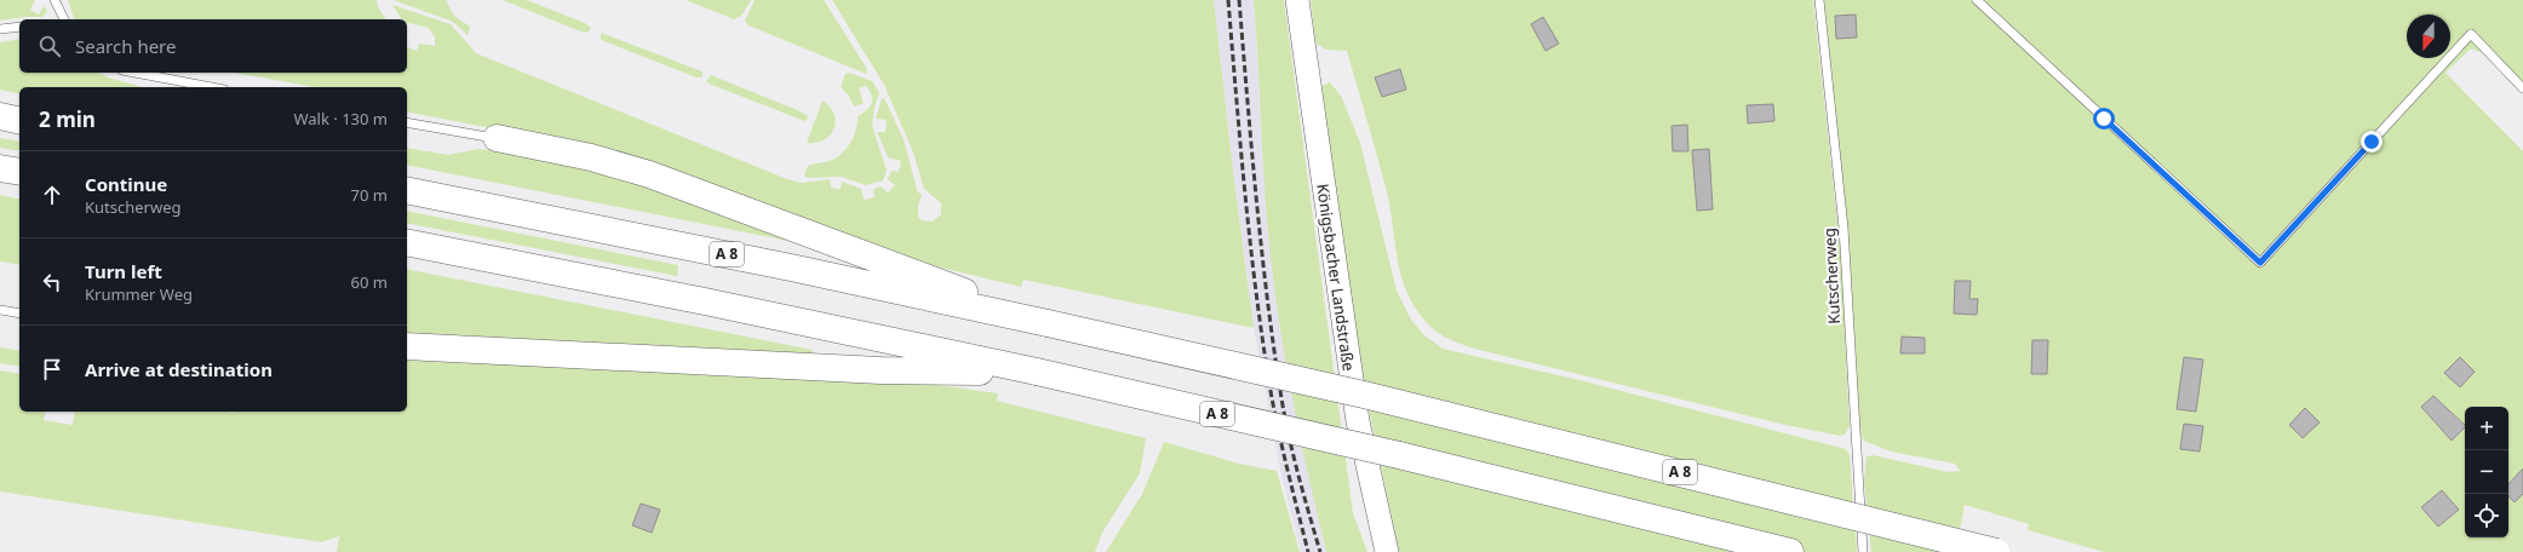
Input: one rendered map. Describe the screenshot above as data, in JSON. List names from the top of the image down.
{
  "streets": {
    "highway": ["A 8"],
    "main road": ["Königsbacher Landstraße"],
    "lane": ["Kutscherweg"]
  },
  "north": "bottom",
  "page": {
    "search": "Search here",
    "heading": ["2 min", "Walk · 130 m"],
    "list": [
      ["Continue", "Kutscherweg", "70 m"],
      ["Turn left", "Krummer Weg", "60 m"],
      "Arrive at destination"
    ],
    "map_buttons": ["+", "−"]
  }
}
